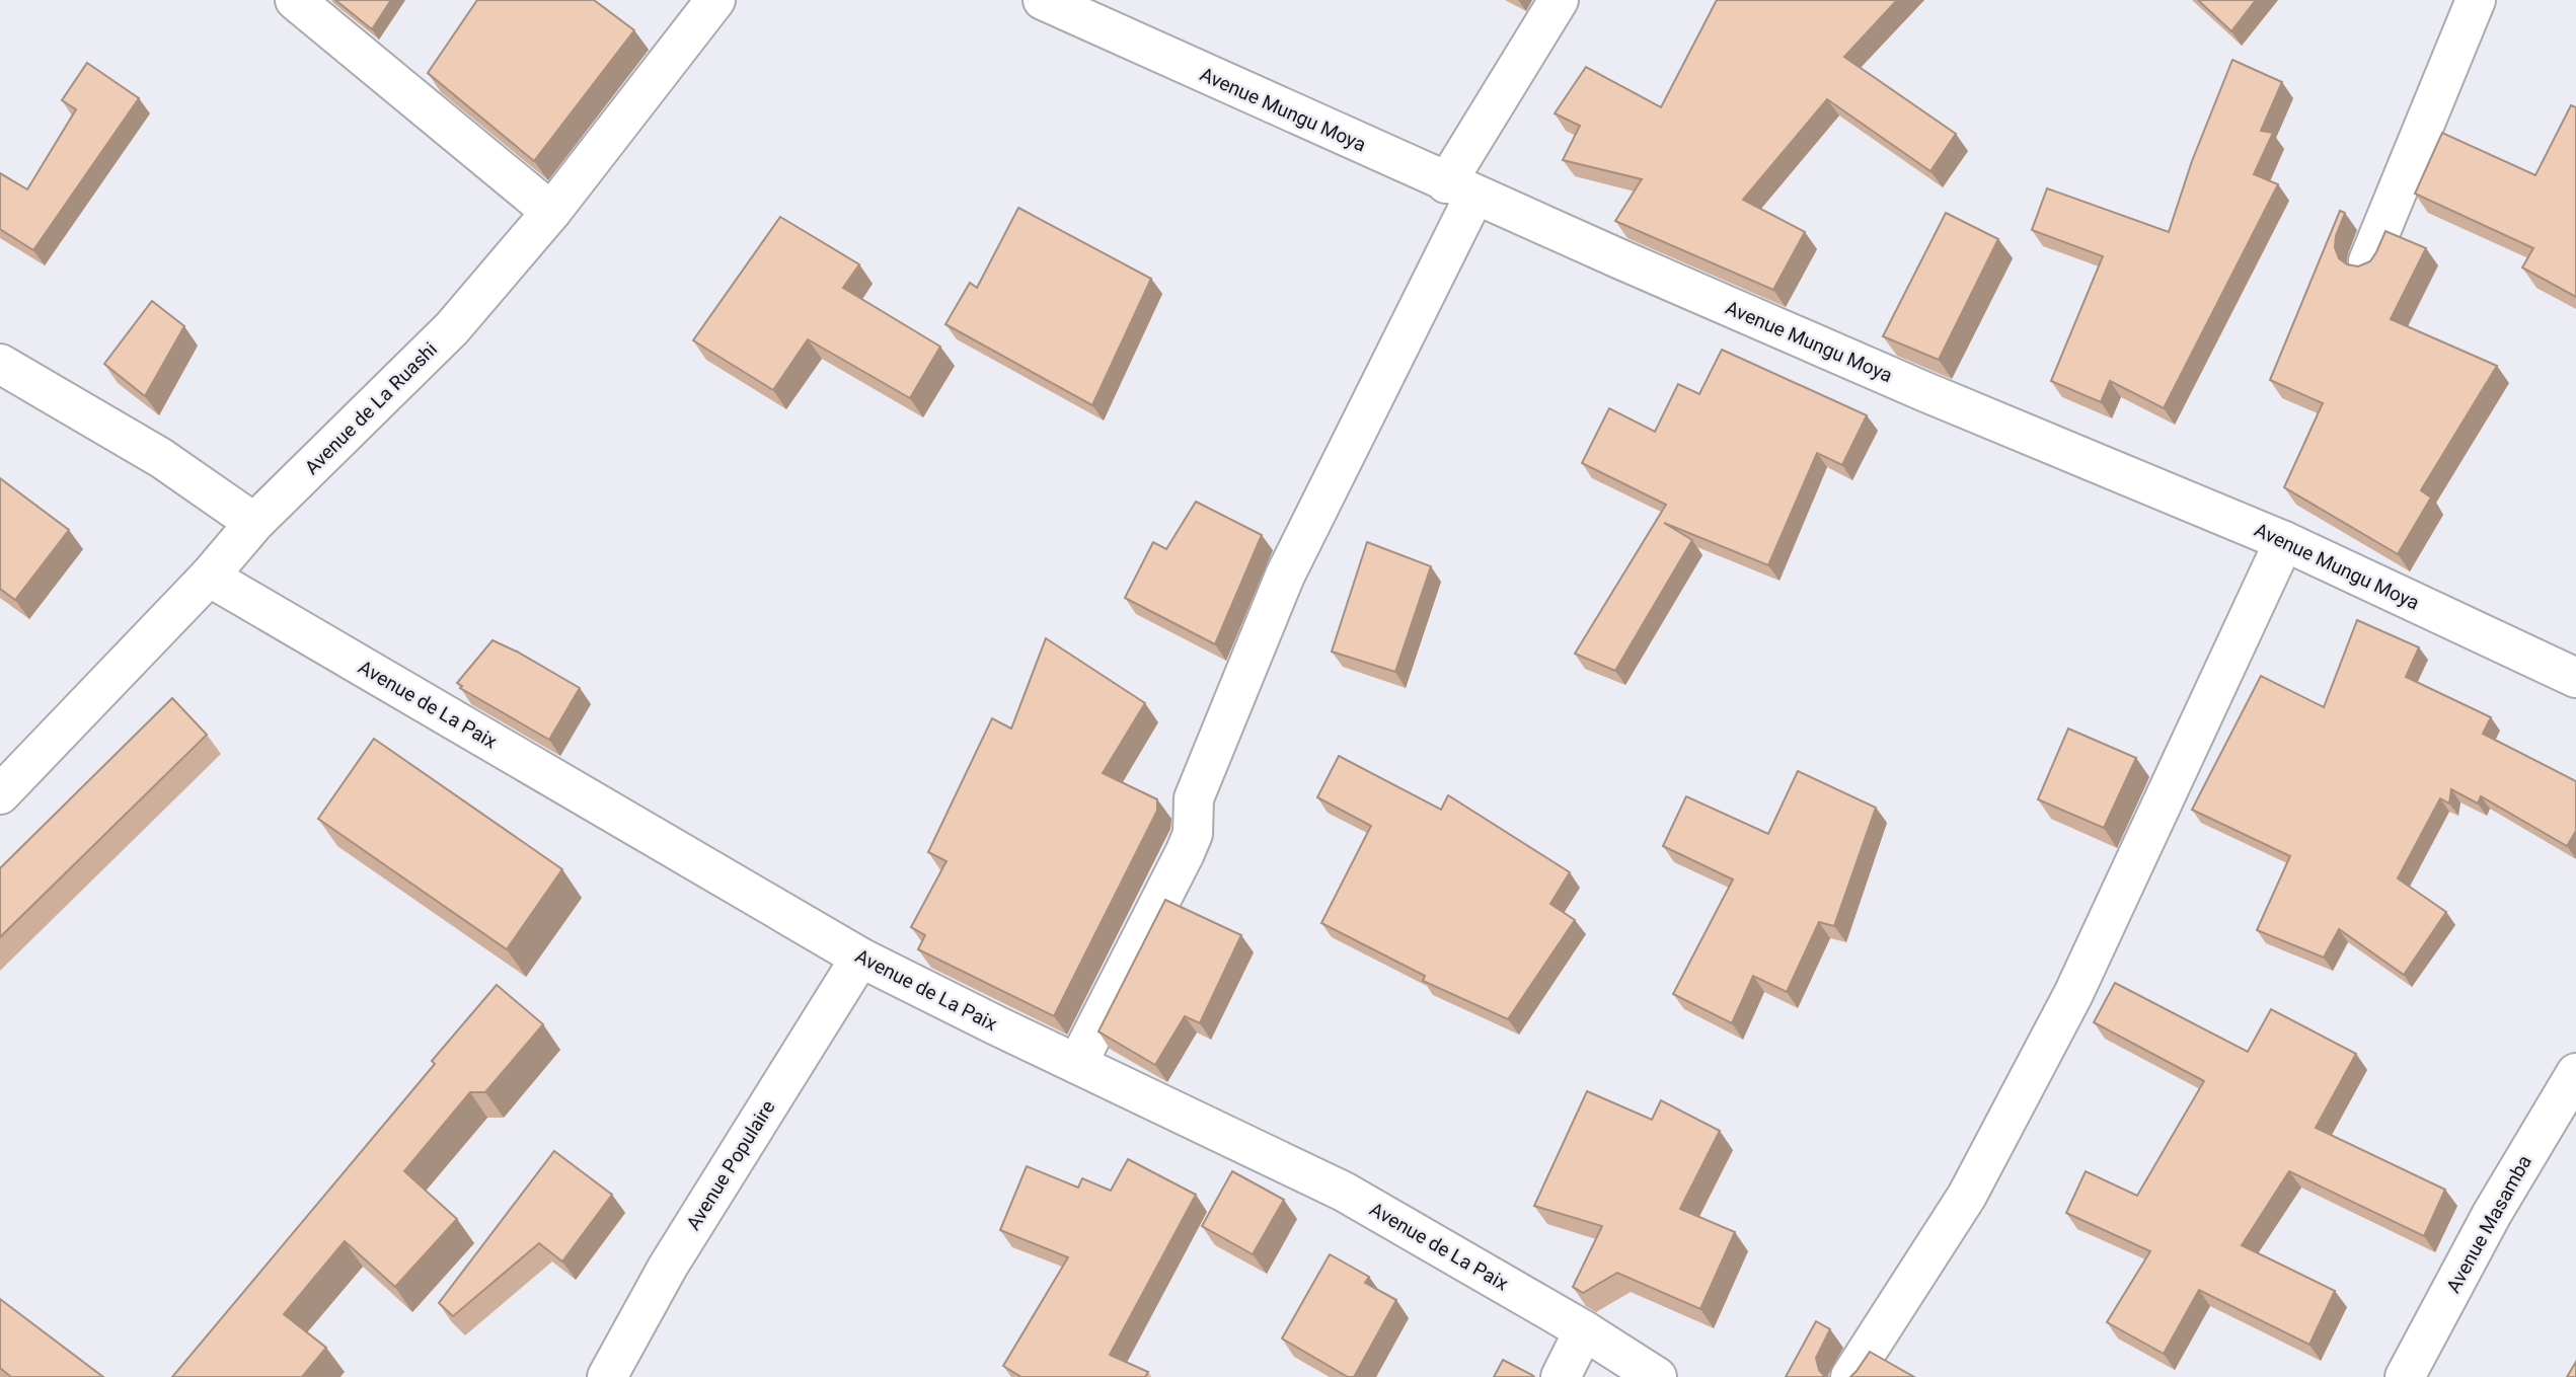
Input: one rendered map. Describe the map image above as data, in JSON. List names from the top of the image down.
{
  "streets": {
    "street": [
      "Avenue Mungu Moya",
      "Avenue de La Ruashi",
      "Avenue de La Paix",
      "Avenue Populaire",
      "Avenue Masamba"
    ]
  },
  "crossings": [
    ["Avenue de La Ruashi", "Avenue de La Paix"],
    ["Avenue de La Paix", "Avenue Populaire"]
  ]
}
